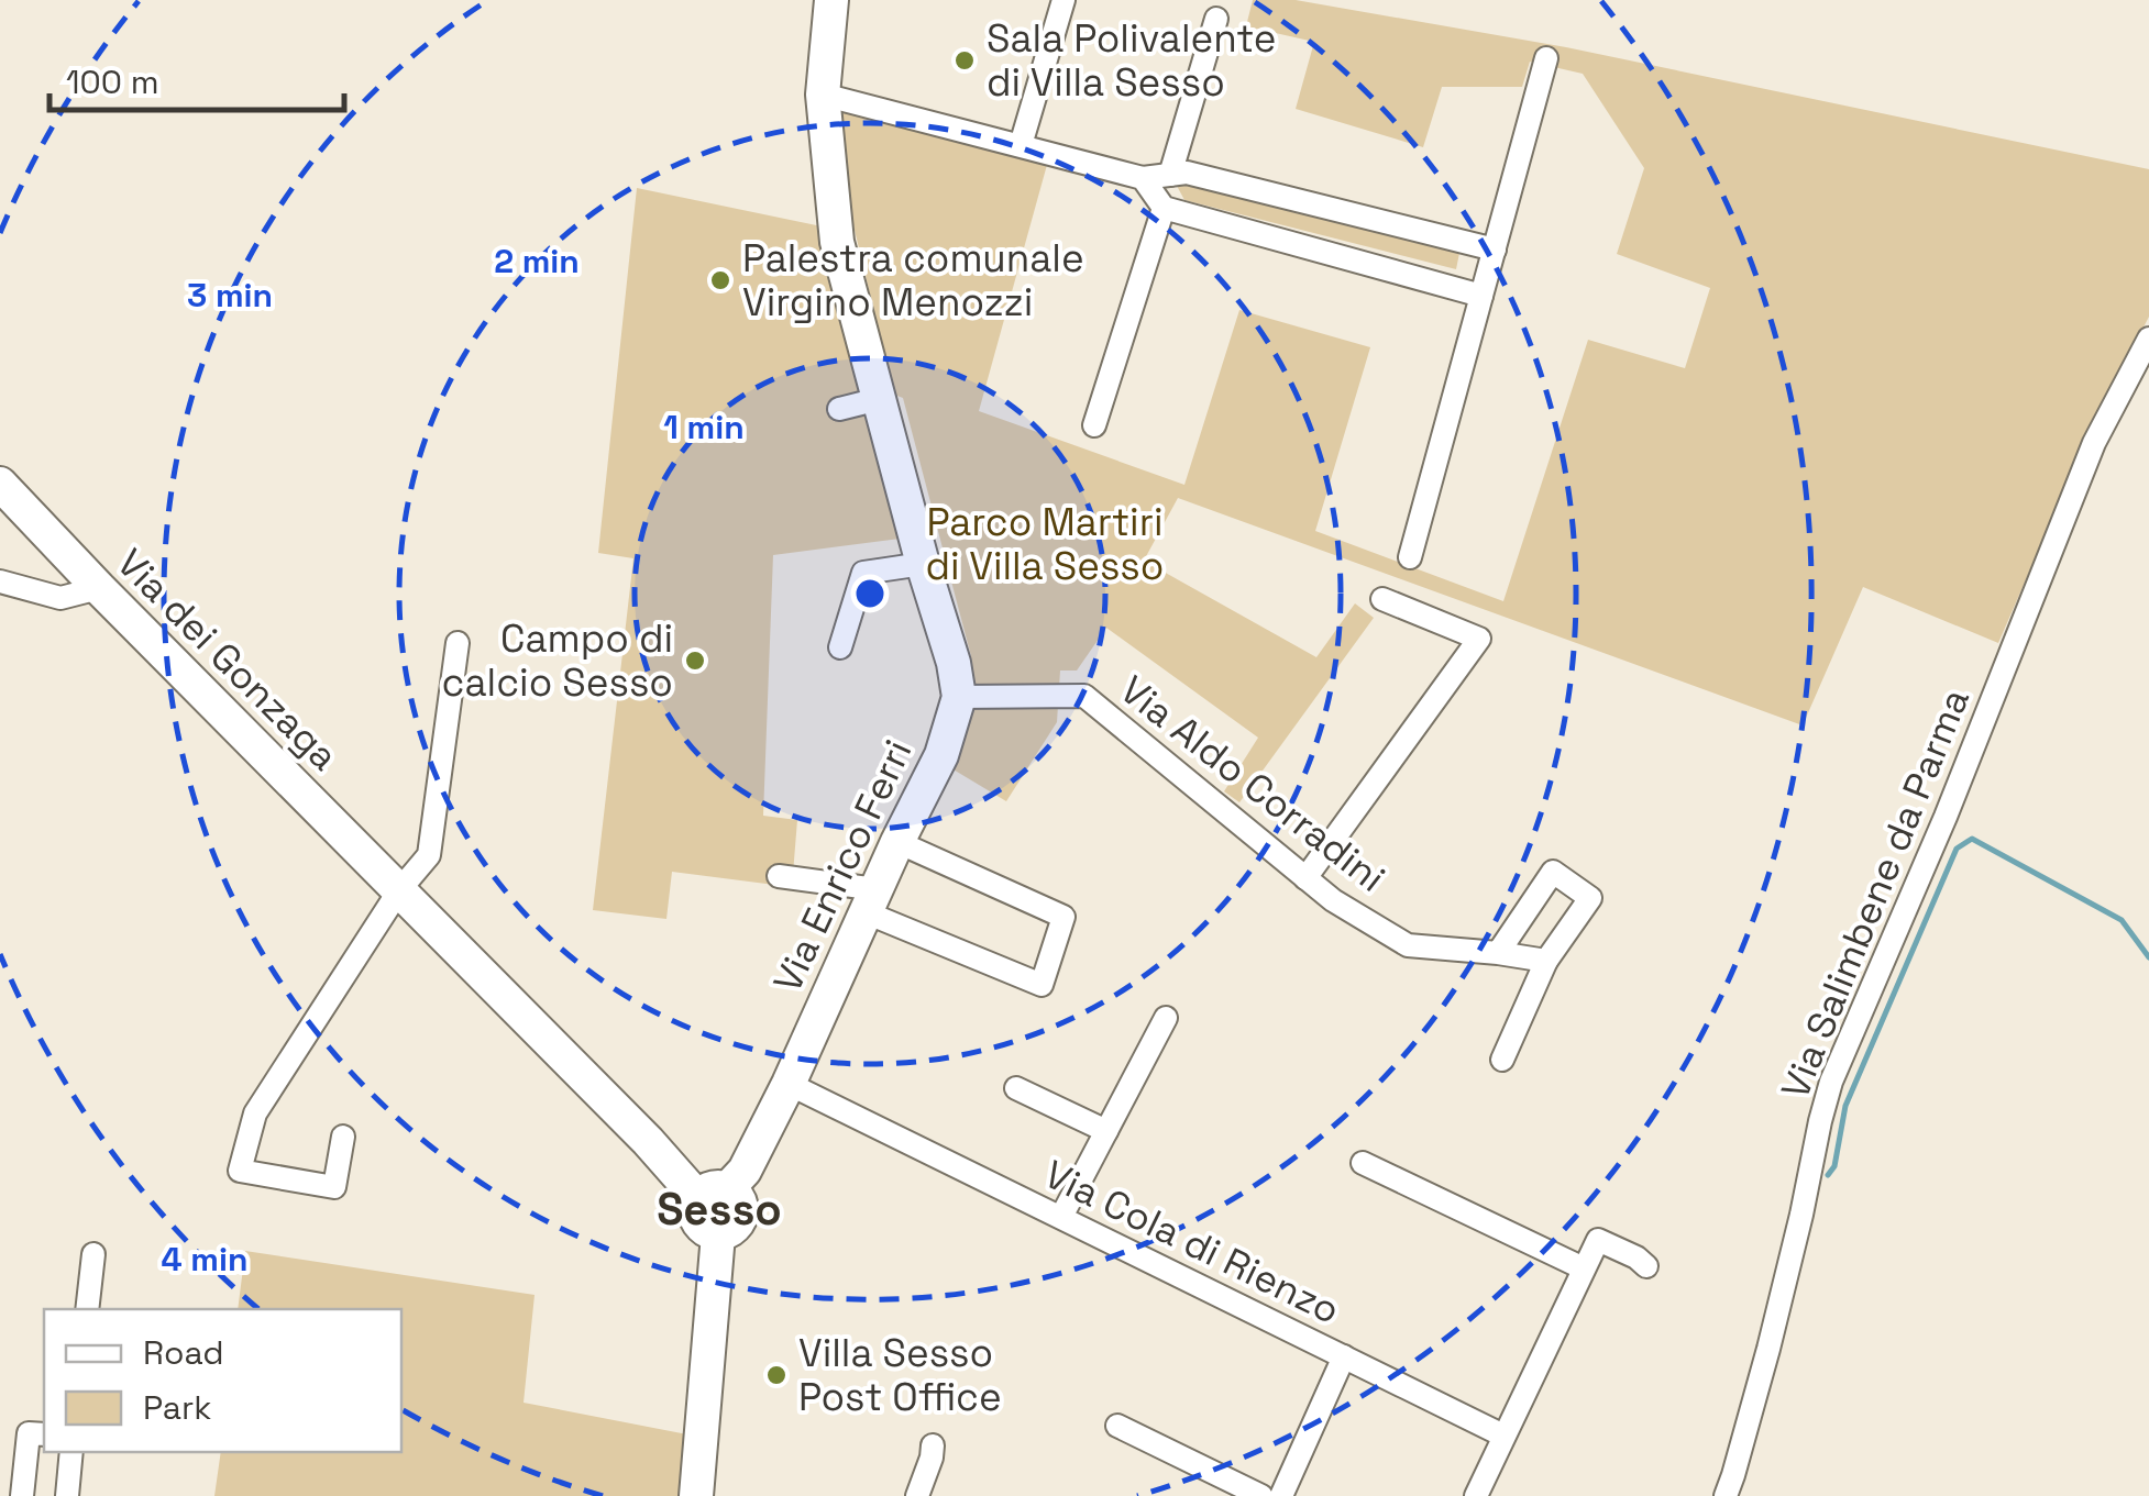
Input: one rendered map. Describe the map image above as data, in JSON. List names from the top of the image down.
{
  "streets": {
    "main road": ["Via dei Gonzaga", "Via Enrico Ferri"],
    "street": ["Via Aldo Corradini", "Via Salimbene da Parma", "Via Cola di Rienzo"]
  },
  "crossings": [
    ["Via dei Gonzaga", "Via Enrico Ferri"],
    ["Via Aldo Corradini", "Via Enrico Ferri"],
    ["Via Enrico Ferri", "Via Cola di Rienzo"]
  ],
  "districts": ["Sesso"],
  "parks": ["Parco Martiri di Villa Sesso"],
  "places": [
    "Sala Polivalente di Villa Sesso",
    "Palestra comunale Virgino Menozzi",
    "Campo di calcio Sesso",
    "Villa Sesso Post Office"
  ],
  "legend": ["Road", "Park"],
  "scale_bar": "100 m",
  "rings": [
    "2 min",
    "3 min",
    "1 min",
    "4 min"
  ]
}
